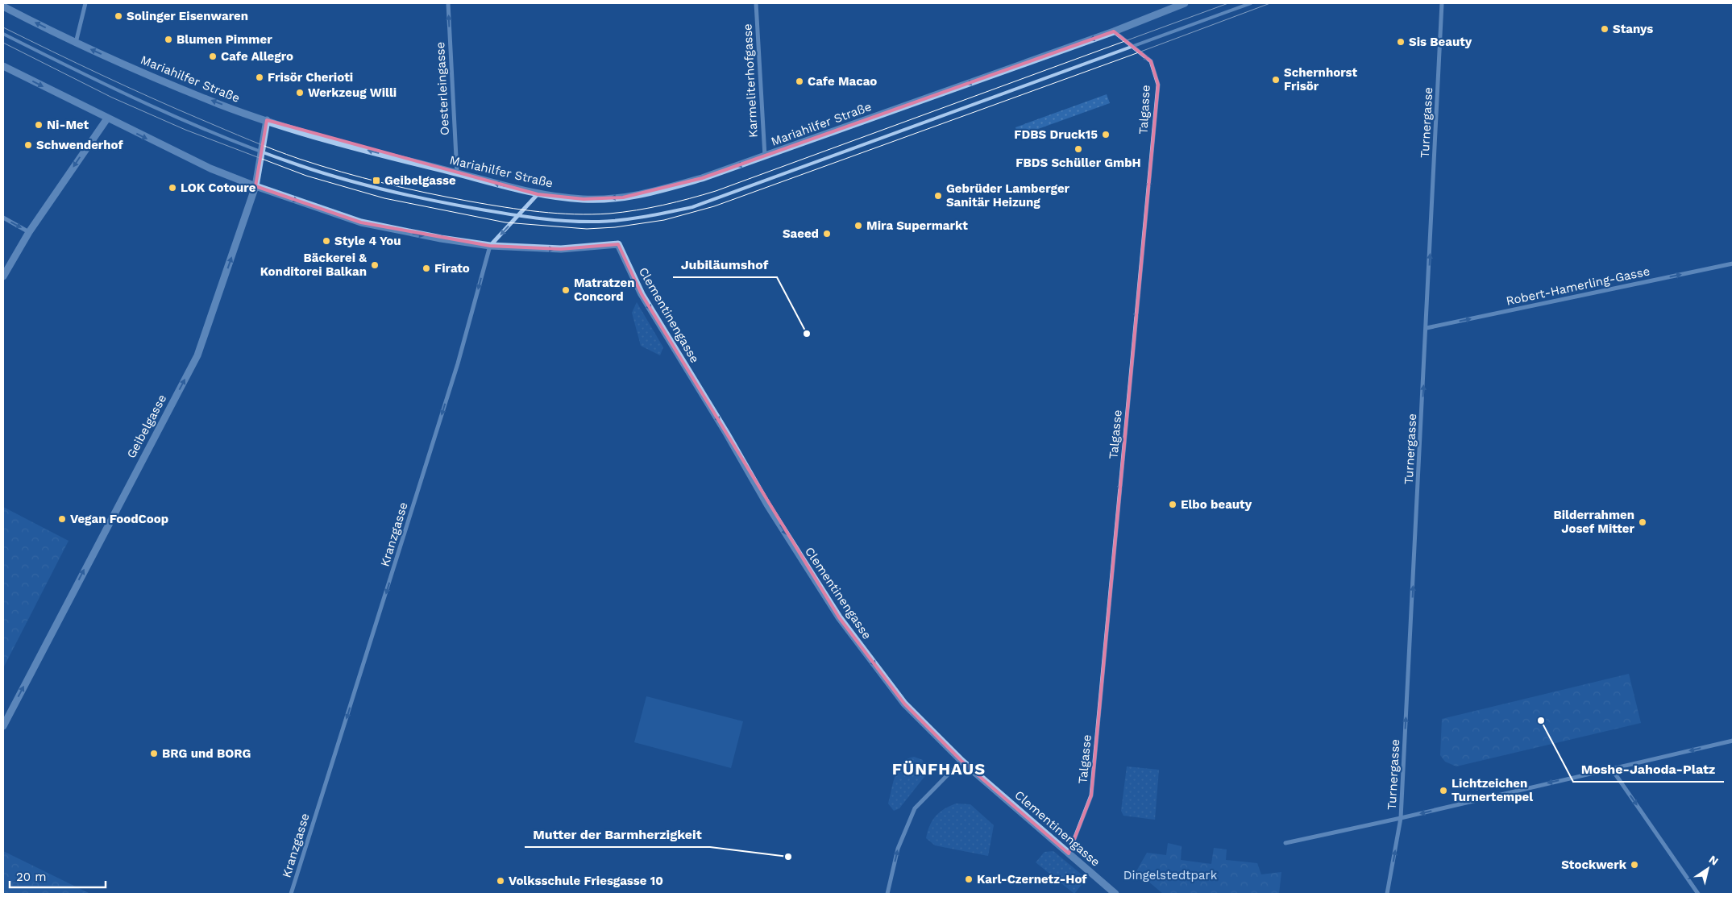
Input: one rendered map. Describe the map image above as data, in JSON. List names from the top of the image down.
{
  "streets": {
    "street": [
      "Mariahilfer Straße",
      "Karmeliterhofgasse",
      "Oesterleingasse",
      "Talgasse",
      "Turnergasse",
      "Robert-Hamerling-Gasse",
      "Clementinengasse",
      "Geibelgasse",
      "Kranzgasse"
    ]
  },
  "crossings": [
    ["Mariahilfer Straße", "Karmeliterhofgasse"],
    ["Mariahilfer Straße", "Oesterleingasse"],
    ["Mariahilfer Straße", "Talgasse"],
    ["Mariahilfer Straße", "Geibelgasse"],
    ["Mariahilfer Straße", "Kranzgasse"],
    ["Talgasse", "Clementinengasse"],
    ["Turnergasse", "Robert-Hamerling-Gasse"],
    ["Clementinengasse", "Kranzgasse"]
  ],
  "one_way": [
    "Mariahilfer Straße",
    "Oesterleingasse",
    "Talgasse",
    "Turnergasse",
    "Robert-Hamerling-Gasse",
    "Clementinengasse",
    "Geibelgasse",
    "Kranzgasse"
  ],
  "districts": ["FÜNFHAUS"],
  "parks": ["Dingelstedtpark"],
  "places": {
    "other": [
      "Solinger Eisenwaren",
      "Stanys",
      "Blumen Pimmer",
      "Sis Beauty",
      "Cafe Allegro",
      "Frisör Cherioti",
      "Schernhorst Frisör",
      "Cafe Macao",
      "Werkzeug Willi",
      "Ni-Met",
      "FDBS Druck15",
      "Schwenderhof",
      "FBDS Schüller GmbH",
      "LOK Cotoure",
      "Gebrüder Lamberger Sanitär Heizung",
      "Mira Supermarkt",
      "Saeed",
      "Style 4 You",
      "Bäckerei & Konditorei Balkan",
      "Firato",
      "Matratzen Concord",
      "Jubiläumshof",
      "Elbo beauty",
      "Vegan FoodCoop",
      "Bilderrahmen Josef Mitter",
      "Moshe-Jahoda-Platz",
      "BRG und BORG",
      "Lichtzeichen Turnertempel",
      "Mutter der Barmherzigkeit",
      "Stockwerk",
      "Karl-Czernetz-Hof",
      "Volksschule Friesgasse 10"
    ],
    "transit": ["Geibelgasse"]
  },
  "scale_bar": "20 m",
  "north": "top right"
}
